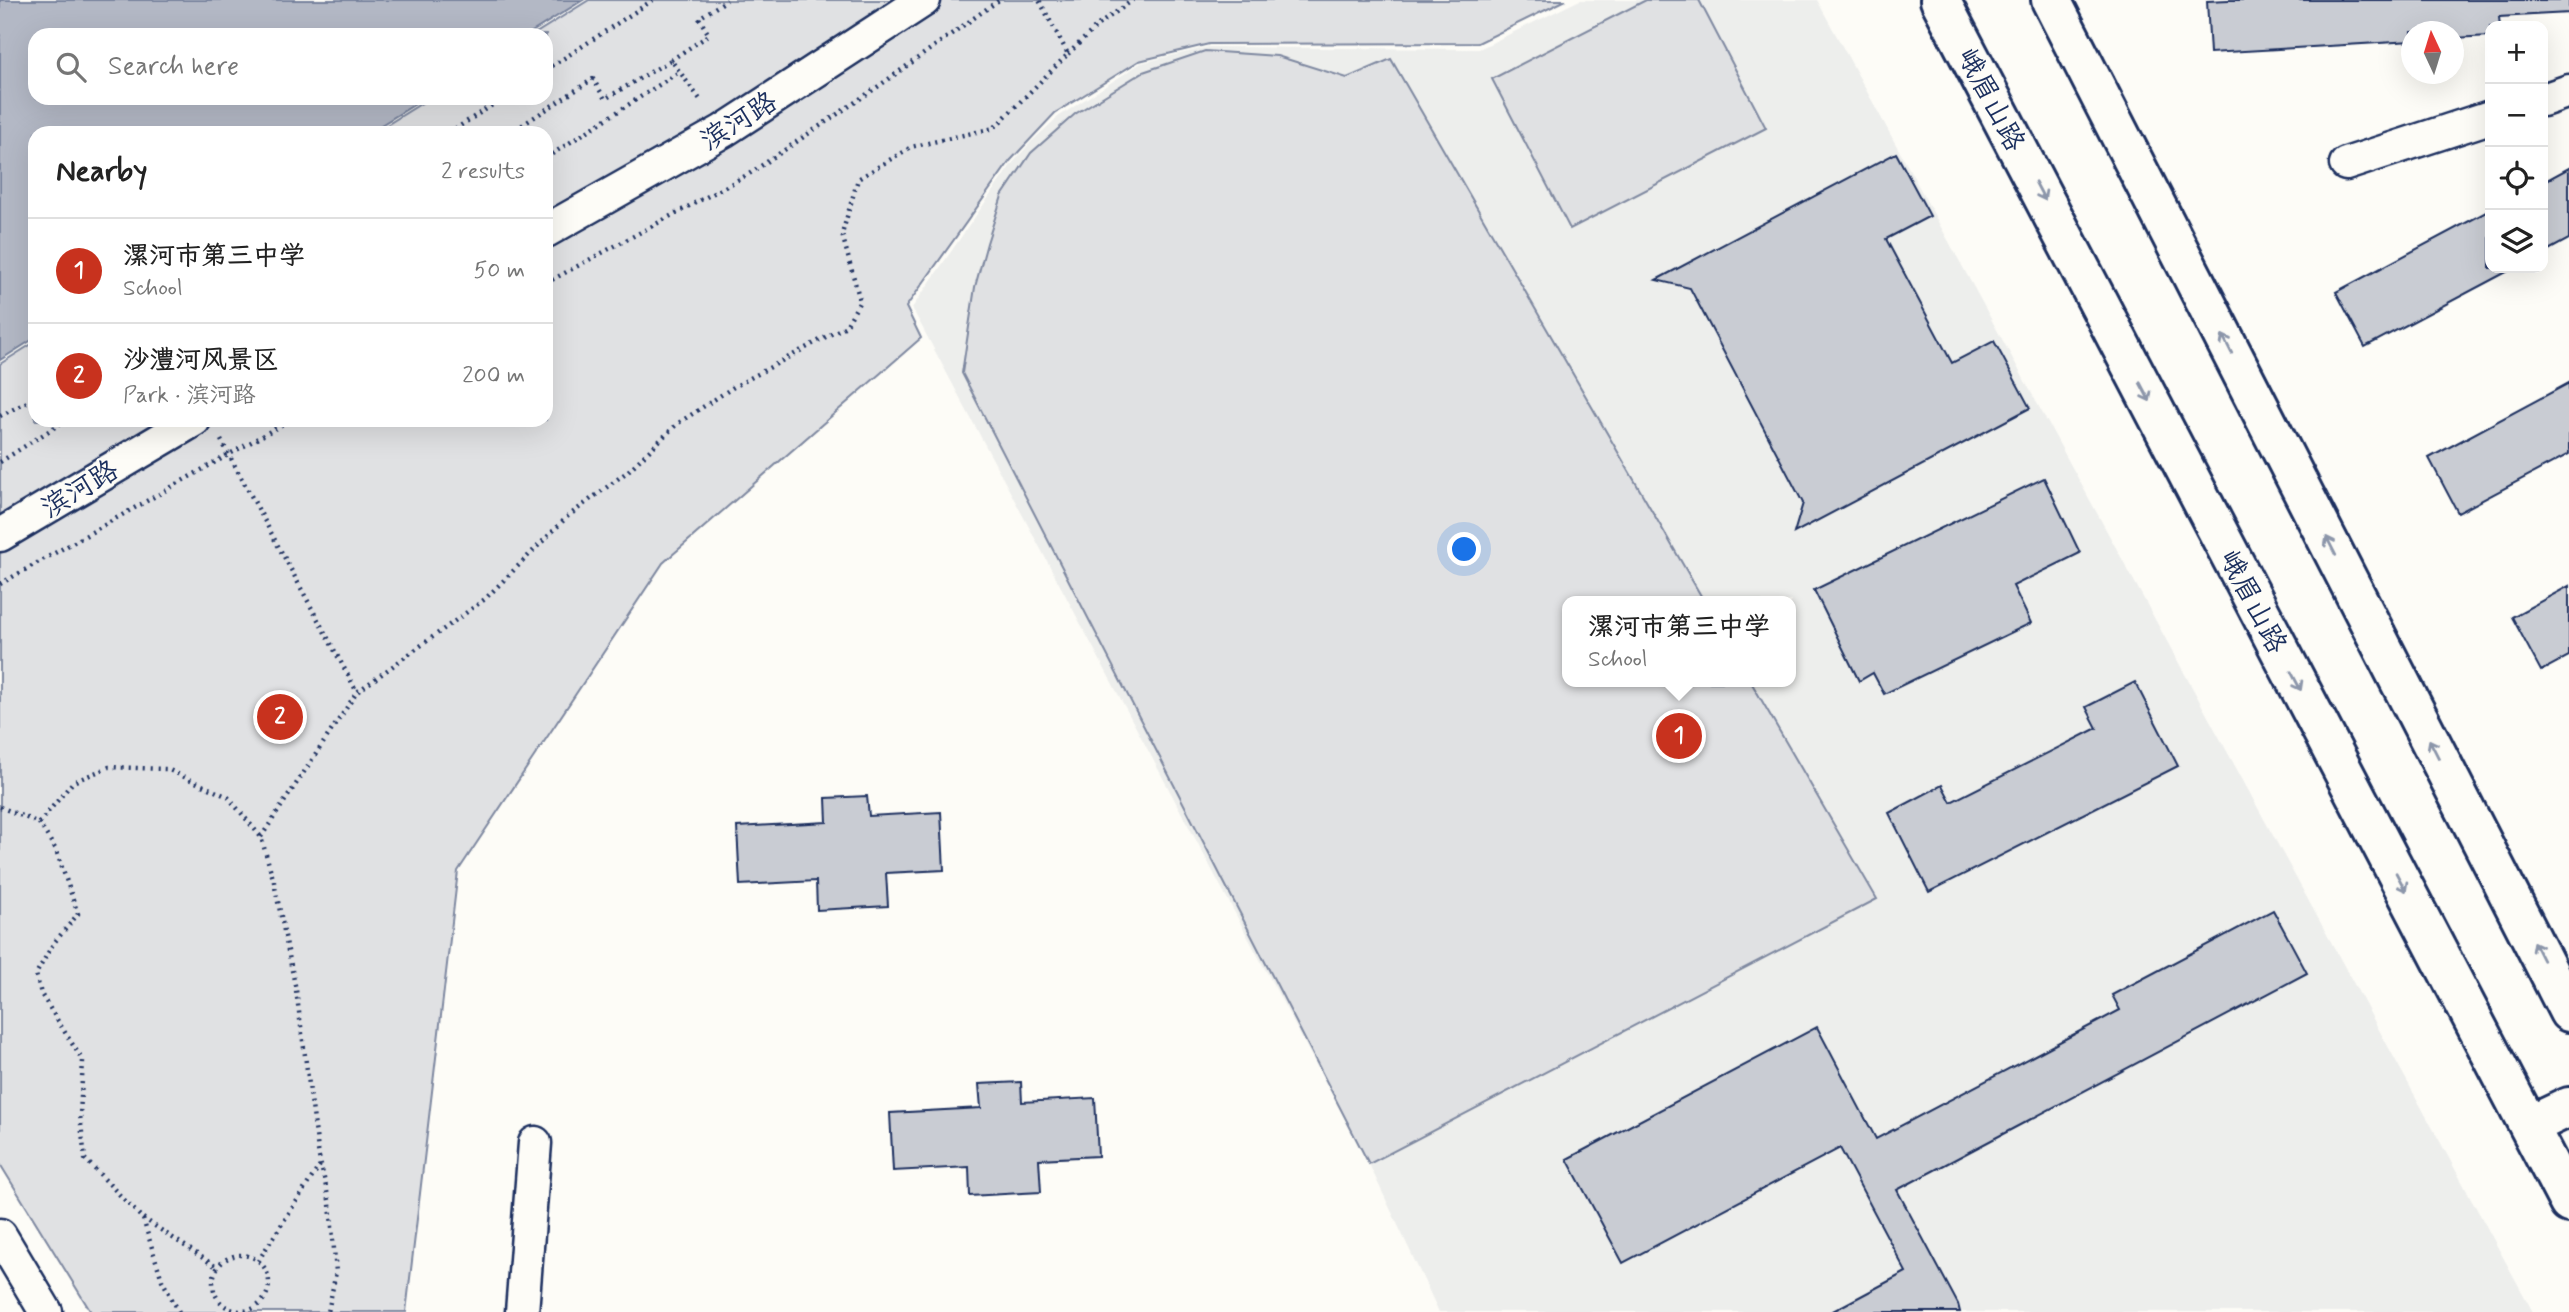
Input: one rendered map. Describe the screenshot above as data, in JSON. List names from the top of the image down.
{
  "streets": {
    "street": ["峨眉山路", "滨河路"]
  },
  "north": "top",
  "page": {
    "map_buttons": ["+", "−"],
    "search": "Search here",
    "heading": ["Nearby", "2 results"],
    "list": [
      {
        "mark": "1",
        "name": "漯河市第三中学",
        "note": "School",
        "value": "50 m"
      },
      {
        "mark": "2",
        "name": "沙澧河风景区",
        "note": "Park · 滨河路",
        "value": "200 m"
      }
    ],
    "popup": ["漯河市第三中学", "School"],
    "pins": ["2", "1"]
  }
}
